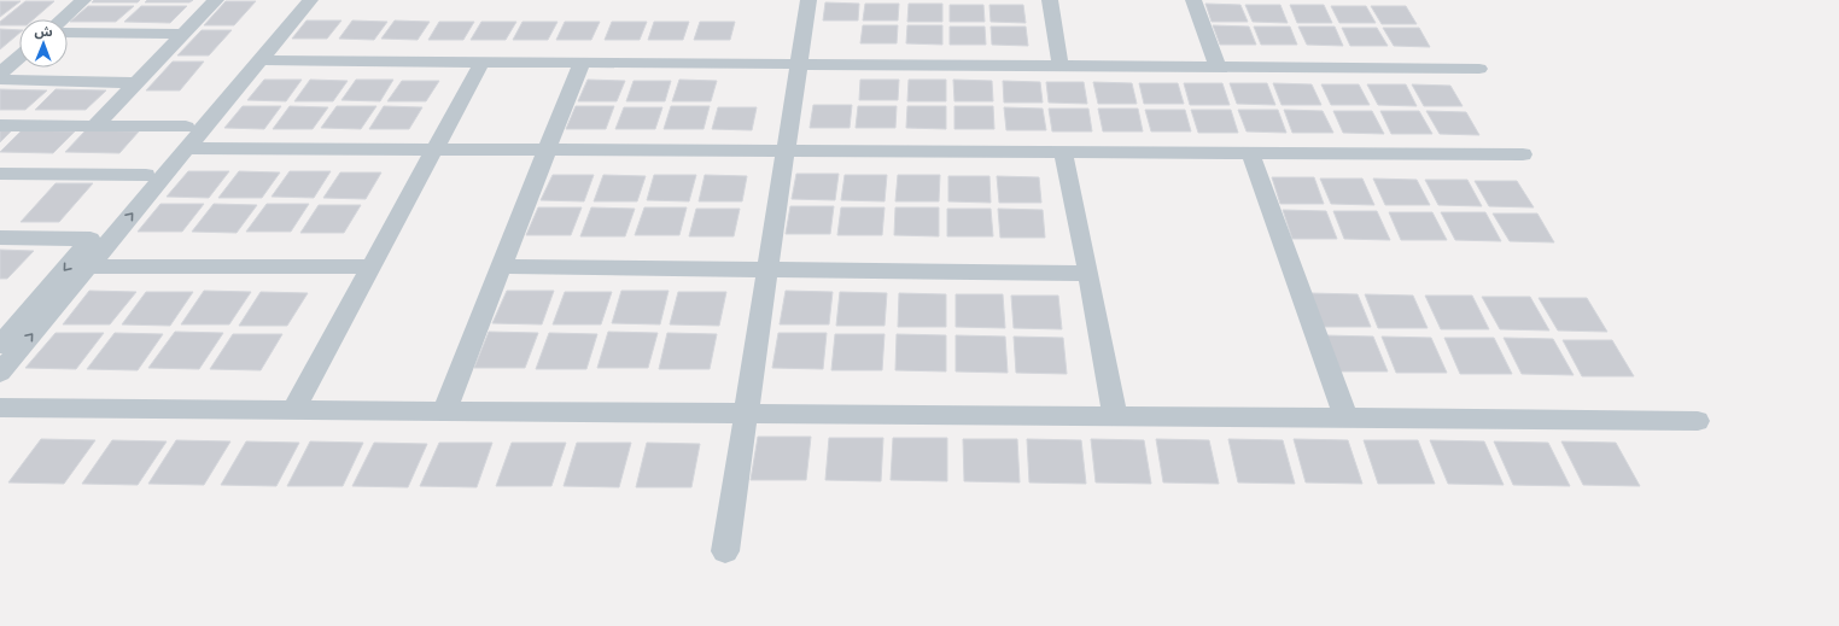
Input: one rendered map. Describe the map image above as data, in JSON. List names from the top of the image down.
{
  "north": "top"
}
